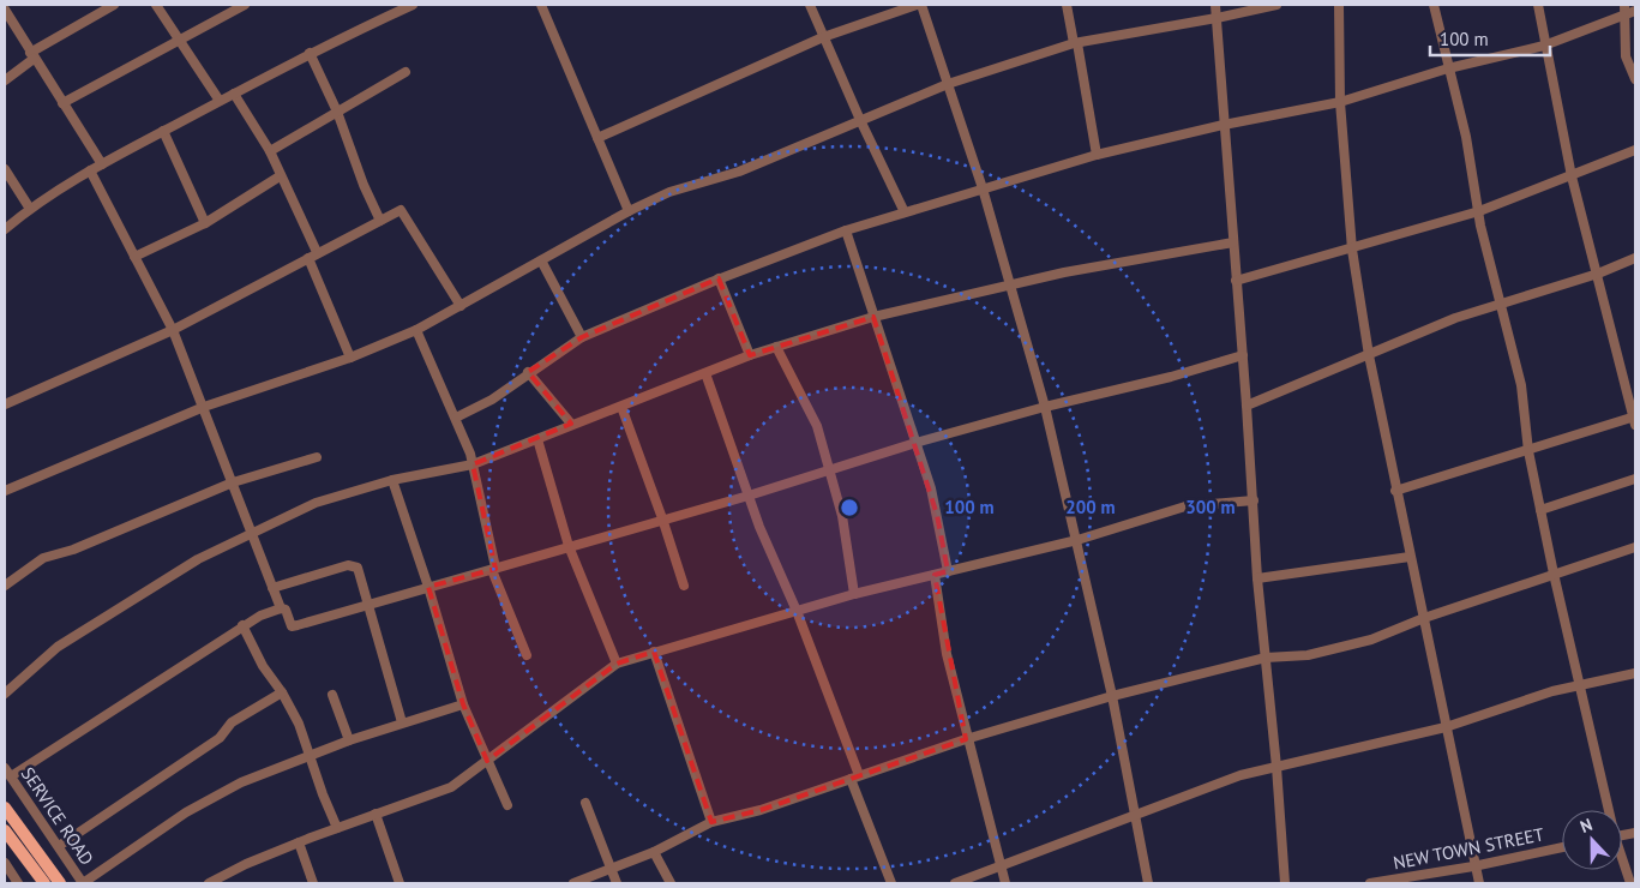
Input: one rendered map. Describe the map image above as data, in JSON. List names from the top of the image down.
{
  "streets": {
    "street": ["SERVICE ROAD", "NEW TOWN STREET"]
  },
  "scale_bar": "100 m",
  "north": "top",
  "rings": ["100 m", "200 m", "300 m"]
}
